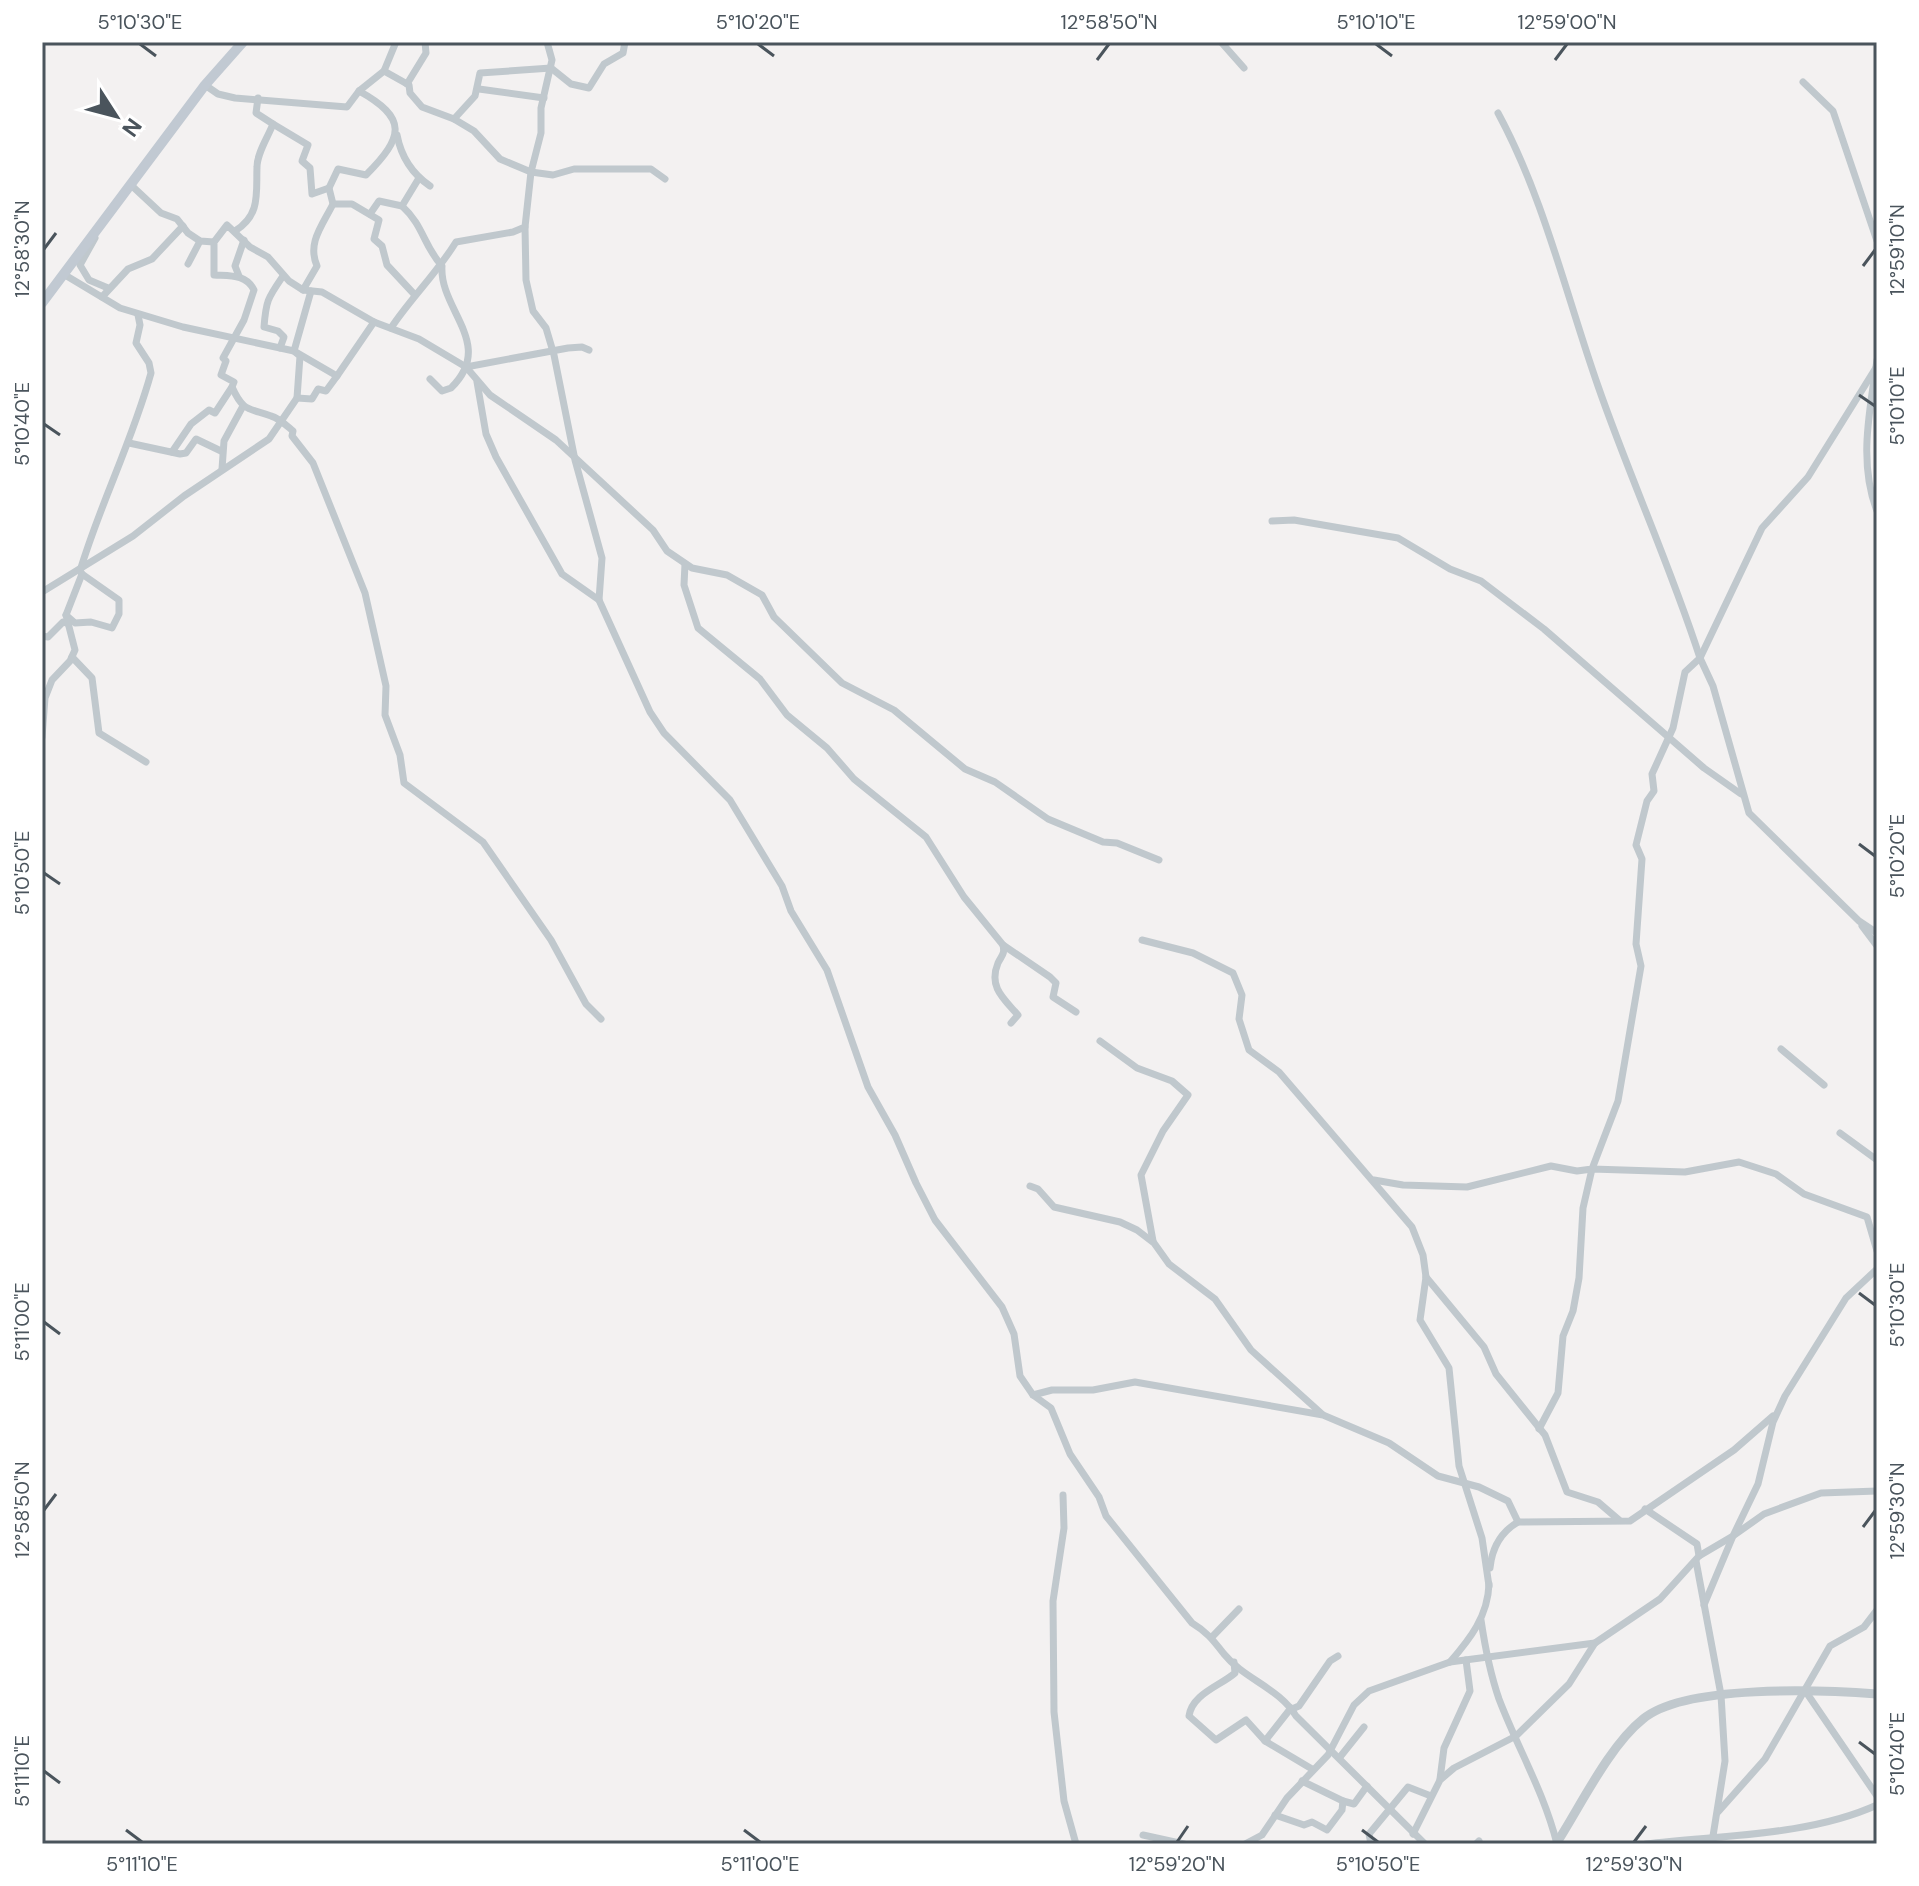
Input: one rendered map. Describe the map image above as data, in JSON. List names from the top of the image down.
{
  "north": "bottom right",
  "coordinates": [
    "5°10'30\"E",
    "5°10'20\"E",
    "12°58'50\"N",
    "5°10'10\"E",
    "12°59'00\"N",
    "12°58'30\"N",
    "12°59'10\"N",
    "5°10'40\"E",
    "5°10'50\"E",
    "5°11'00\"E",
    "12°59'30\"N",
    "5°11'10\"E",
    "12°59'20\"N"
  ]
}
